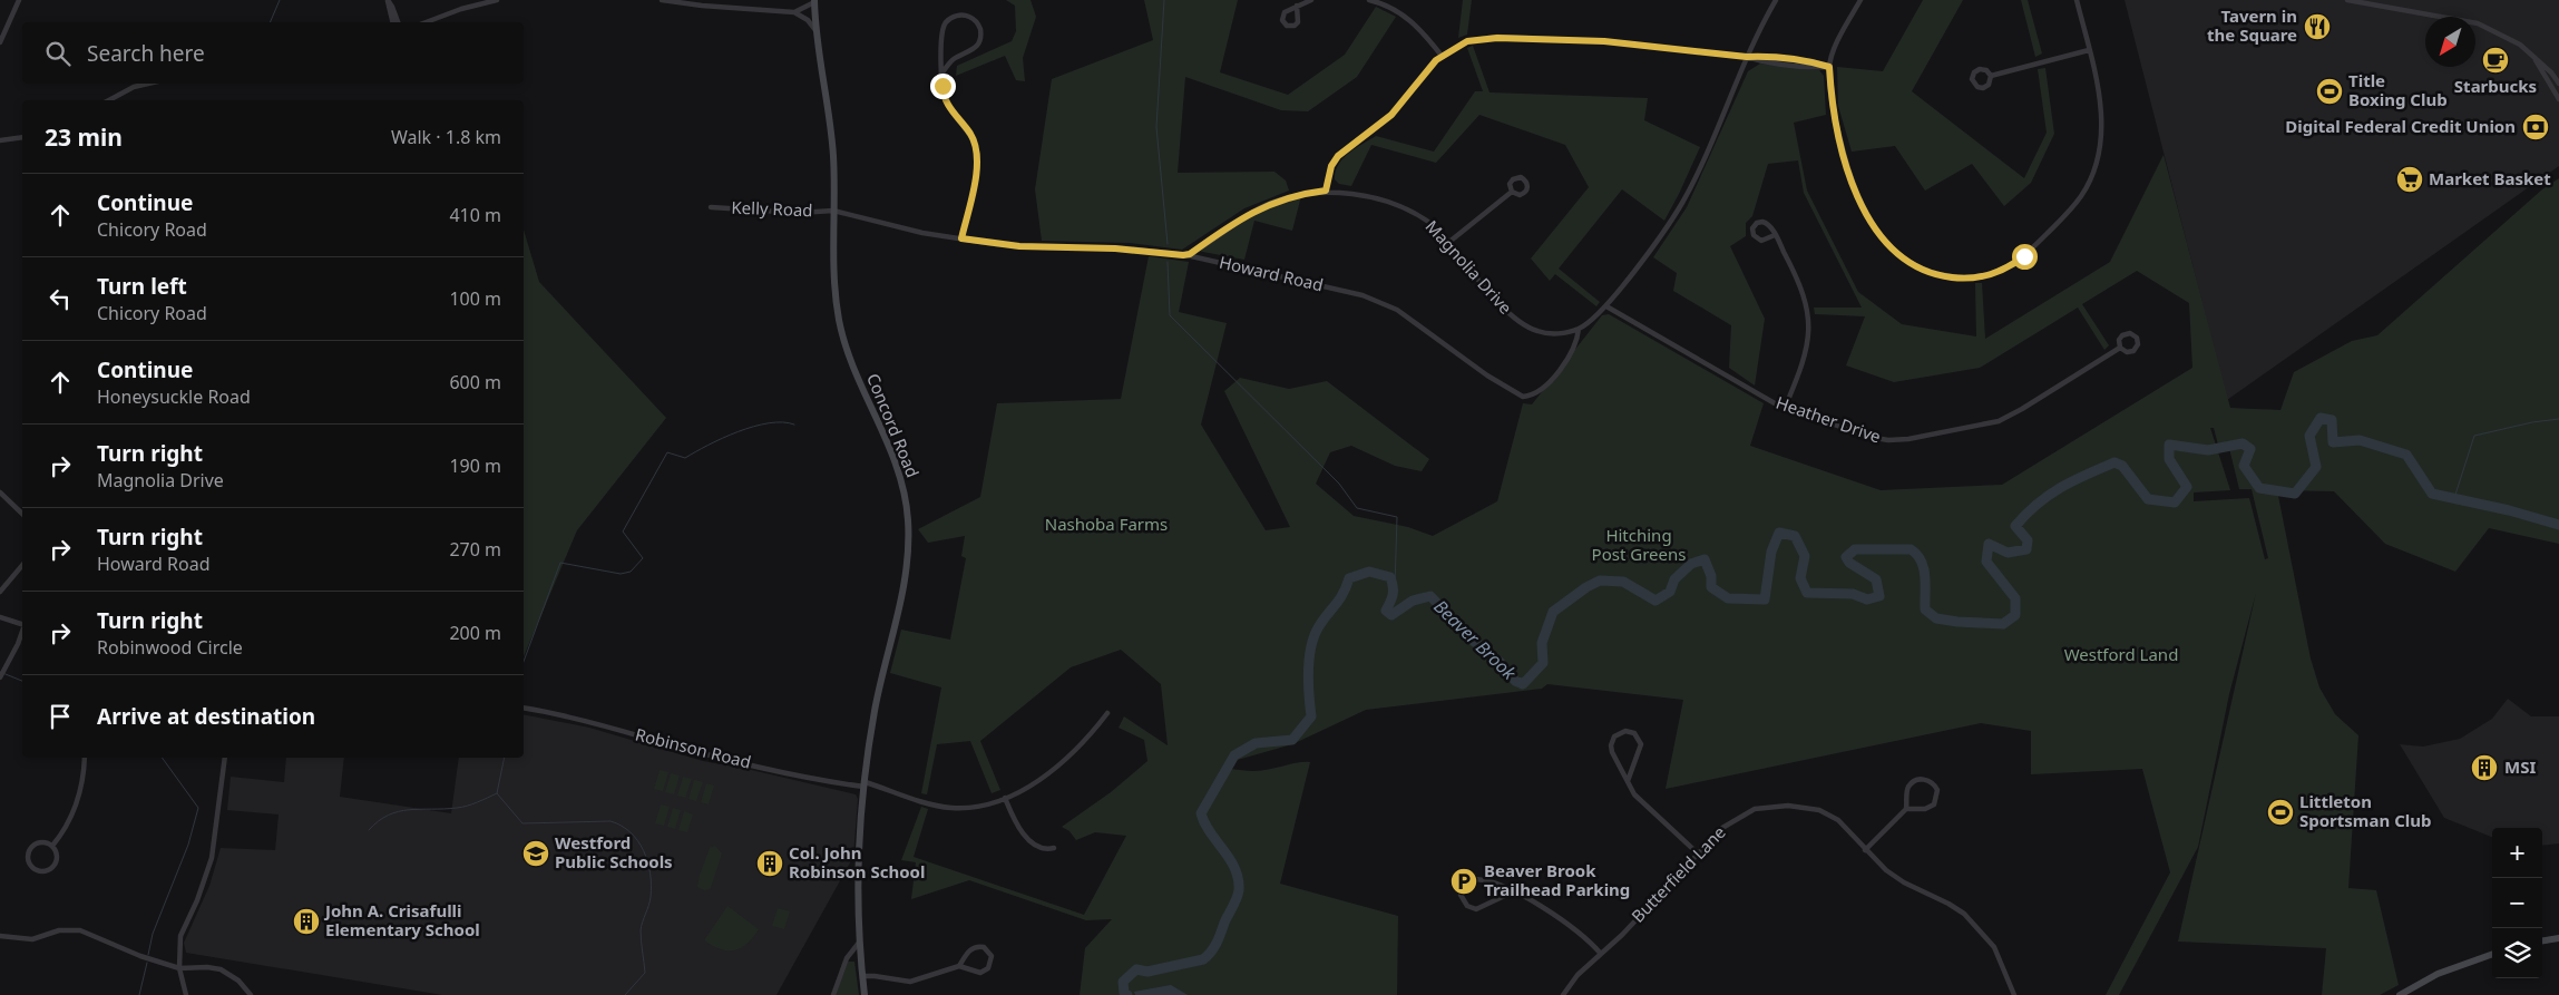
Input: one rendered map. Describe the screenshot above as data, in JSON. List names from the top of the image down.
{
  "streets": {
    "main road": ["Concord Road"],
    "street": [
      "Kelly Road",
      "Magnolia Drive",
      "Howard Road",
      "Heather Drive",
      "Robinson Road",
      "Butterfield Lane"
    ]
  },
  "crossings": [
    ["Kelly Road", "Howard Road"],
    ["Kelly Road", "Concord Road"],
    ["Magnolia Drive", "Howard Road"],
    ["Howard Road", "Concord Road"],
    ["Concord Road", "Robinson Road"]
  ],
  "water": ["Beaver Brook"],
  "parks": ["Nashoba Farms", "Hitching Post Greens", "Westford Land"],
  "places": {
    "restaurant": ["Tavern in the Square"],
    "cafe": ["Starbucks"],
    "sports": ["Title Boxing Club", "Littleton Sportsman Club"],
    "bank": ["Digital Federal Credit Union"],
    "supermarket": ["Market Basket"],
    "building": ["MSI", "Col. John Robinson School", "John A. Crisafulli Elementary School"],
    "school or university": ["Westford Public Schools"],
    "parking": ["Beaver Brook Trailhead Parking"]
  },
  "north": "bottom left",
  "page": {
    "search": "Search here",
    "heading": ["23 min", "Walk · 1.8 km"],
    "list": [
      ["Continue", "Chicory Road", "410 m"],
      ["Turn left", "Chicory Road", "100 m"],
      ["Continue", "Honeysuckle Road", "600 m"],
      ["Turn right", "Magnolia Drive", "190 m"],
      ["Turn right", "Howard Road", "270 m"],
      ["Turn right", "Robinwood Circle", "200 m"],
      "Arrive at destination"
    ],
    "map_buttons": ["+", "−"]
  }
}
